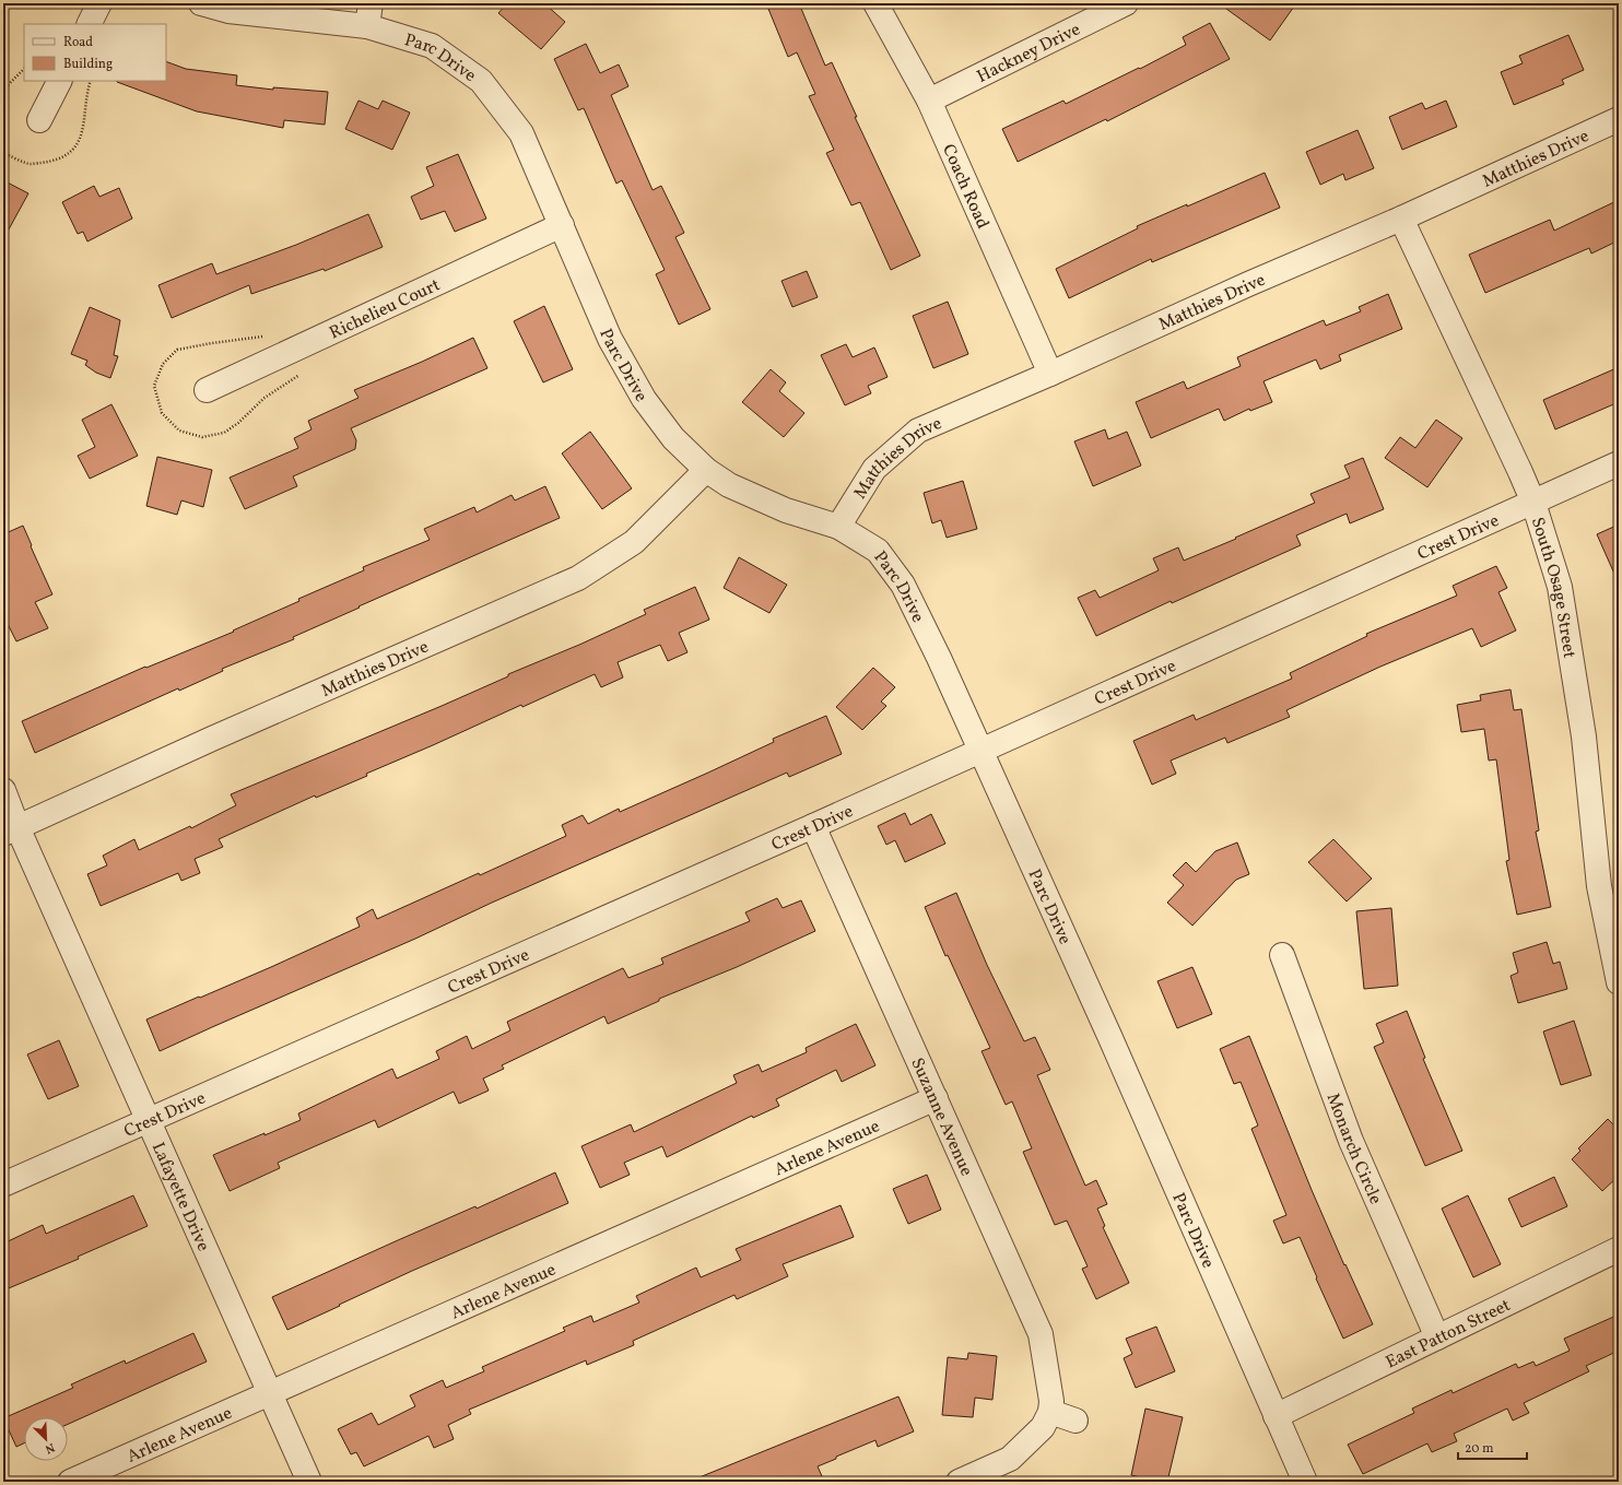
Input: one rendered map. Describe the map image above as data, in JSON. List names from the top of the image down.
{
  "streets": {
    "street": [
      "Hackney Drive",
      "Parc Drive",
      "Matthies Drive",
      "Coach Road",
      "Richelieu Court",
      "Crest Drive",
      "South Osage Street",
      "Suzanne Avenue",
      "Arlene Avenue",
      "Monarch Circle",
      "Lafayette Drive",
      "East Patton Street"
    ]
  },
  "crossings": [
    ["Hackney Drive", "Coach Road"],
    ["Parc Drive", "Matthies Drive"],
    ["Parc Drive", "Richelieu Court"],
    ["Parc Drive", "Crest Drive"],
    ["Parc Drive", "East Patton Street"],
    ["Matthies Drive", "Coach Road"],
    ["Matthies Drive", "South Osage Street"],
    ["Matthies Drive", "Lafayette Drive"],
    ["Crest Drive", "South Osage Street"],
    ["Crest Drive", "Suzanne Avenue"],
    ["Crest Drive", "Lafayette Drive"],
    ["Suzanne Avenue", "Arlene Avenue"],
    ["Arlene Avenue", "Lafayette Drive"],
    ["Monarch Circle", "East Patton Street"]
  ],
  "legend": ["Road", "Building"],
  "scale_bar": "20 m",
  "north": "bottom right"
}
